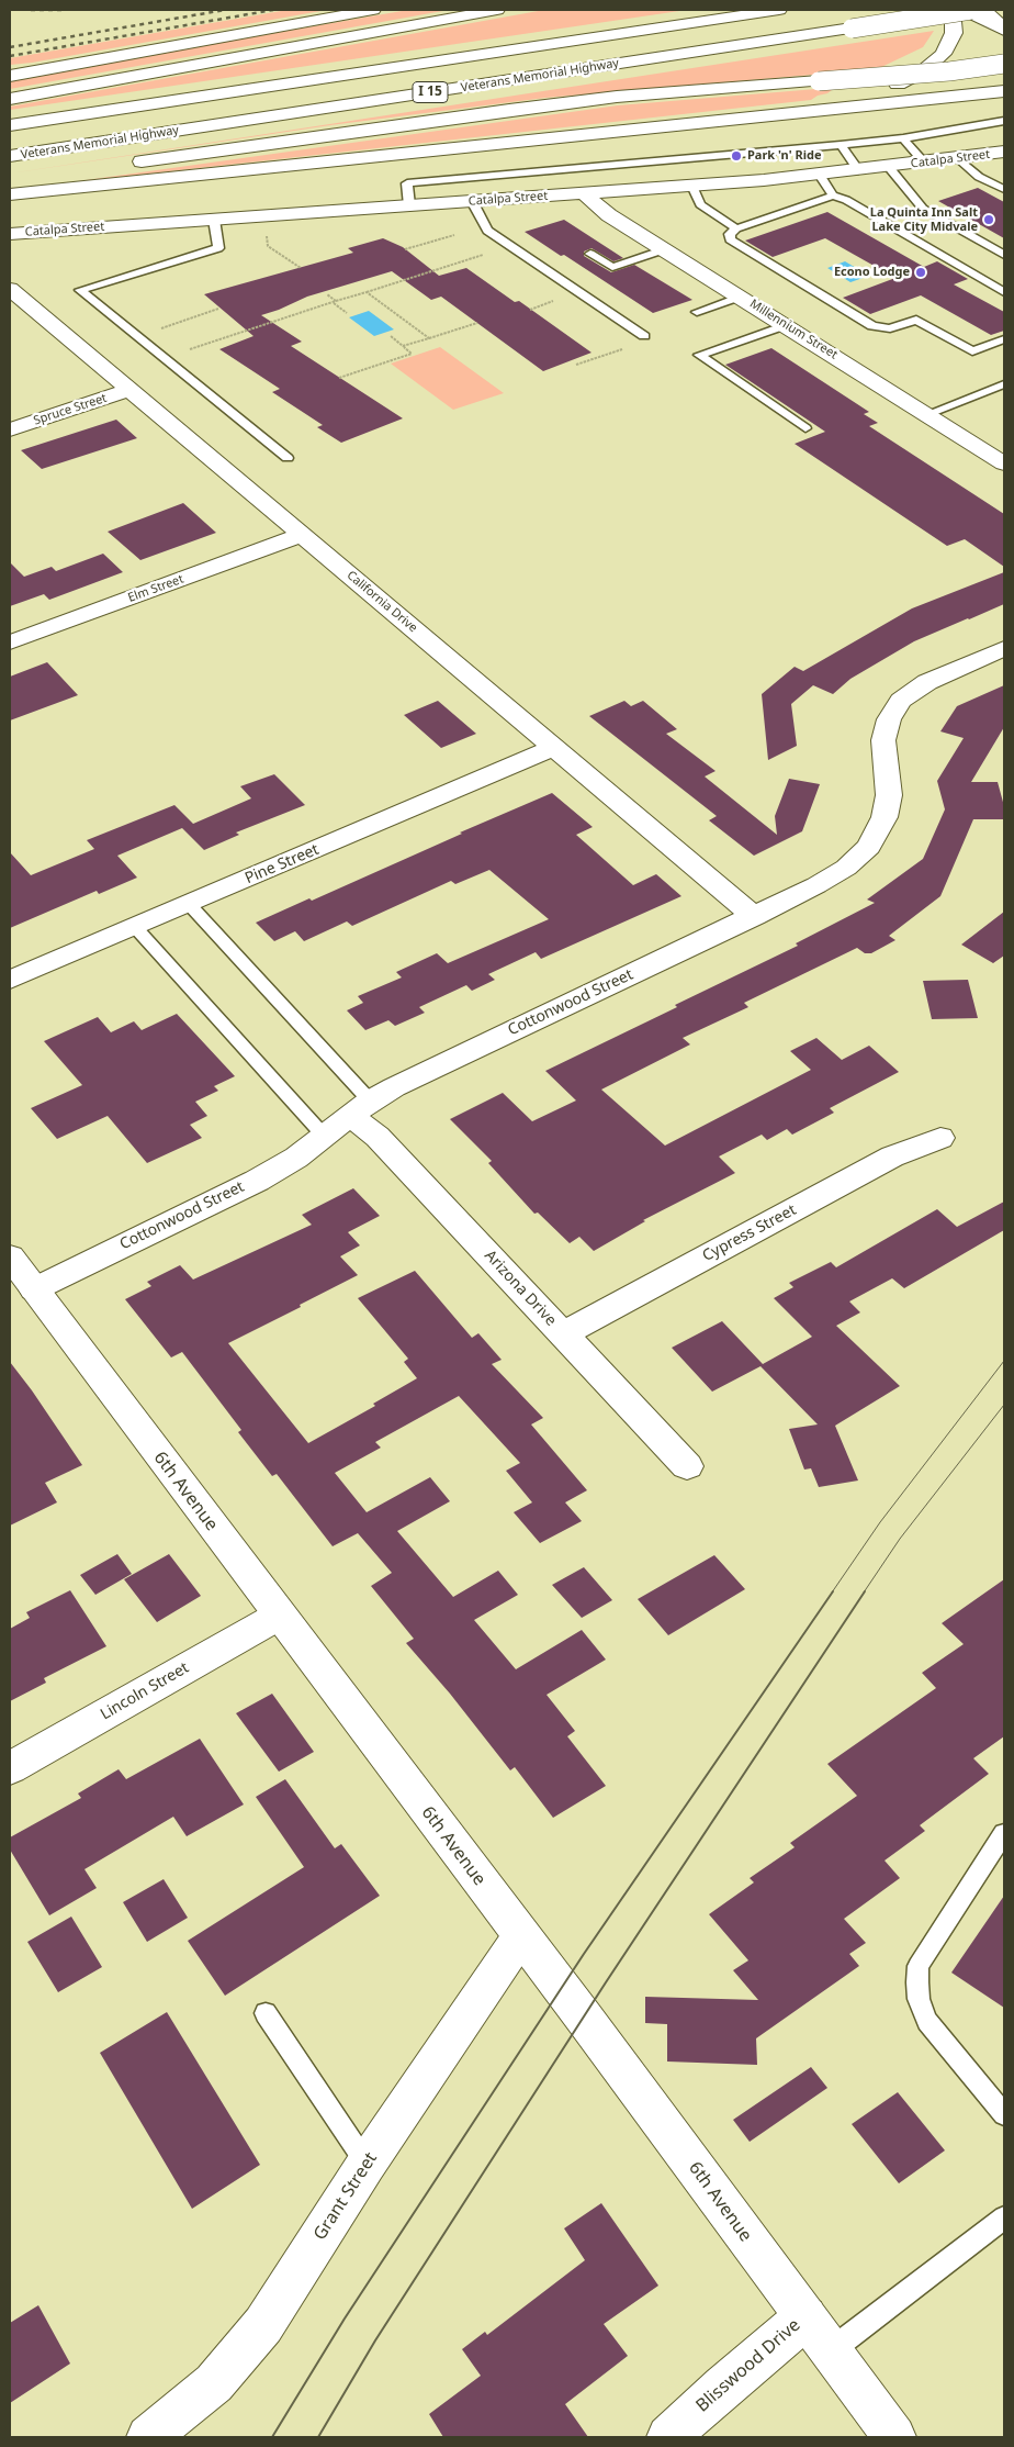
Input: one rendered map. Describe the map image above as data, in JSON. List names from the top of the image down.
{
  "streets": {
    "main road": [
      "Veterans Memorial Highway",
      "I 15",
      "Catalpa Street",
      "Millennium Street",
      "Spruce Street",
      "Elm Street",
      "California Drive",
      "Pine Street",
      "Cottonwood Street",
      "Cypress Street",
      "Arizona Drive",
      "6th Avenue",
      "Lincoln Street",
      "Grant Street",
      "Blisswood Drive"
    ]
  },
  "crossings": [
    ["Catalpa Street", "Millennium Street"],
    ["Spruce Street", "California Drive"],
    ["Elm Street", "California Drive"],
    ["California Drive", "Pine Street"],
    ["California Drive", "Cottonwood Street"],
    ["Cottonwood Street", "Arizona Drive"],
    ["Cottonwood Street", "6th Avenue"],
    ["Cypress Street", "Arizona Drive"],
    ["6th Avenue", "Lincoln Street"],
    ["6th Avenue", "Grant Street"],
    ["6th Avenue", "Blisswood Drive"]
  ],
  "places": ["Park 'n' Ride", "La Quinta Inn Salt Lake City Midvale", "Econo Lodge"]
}
